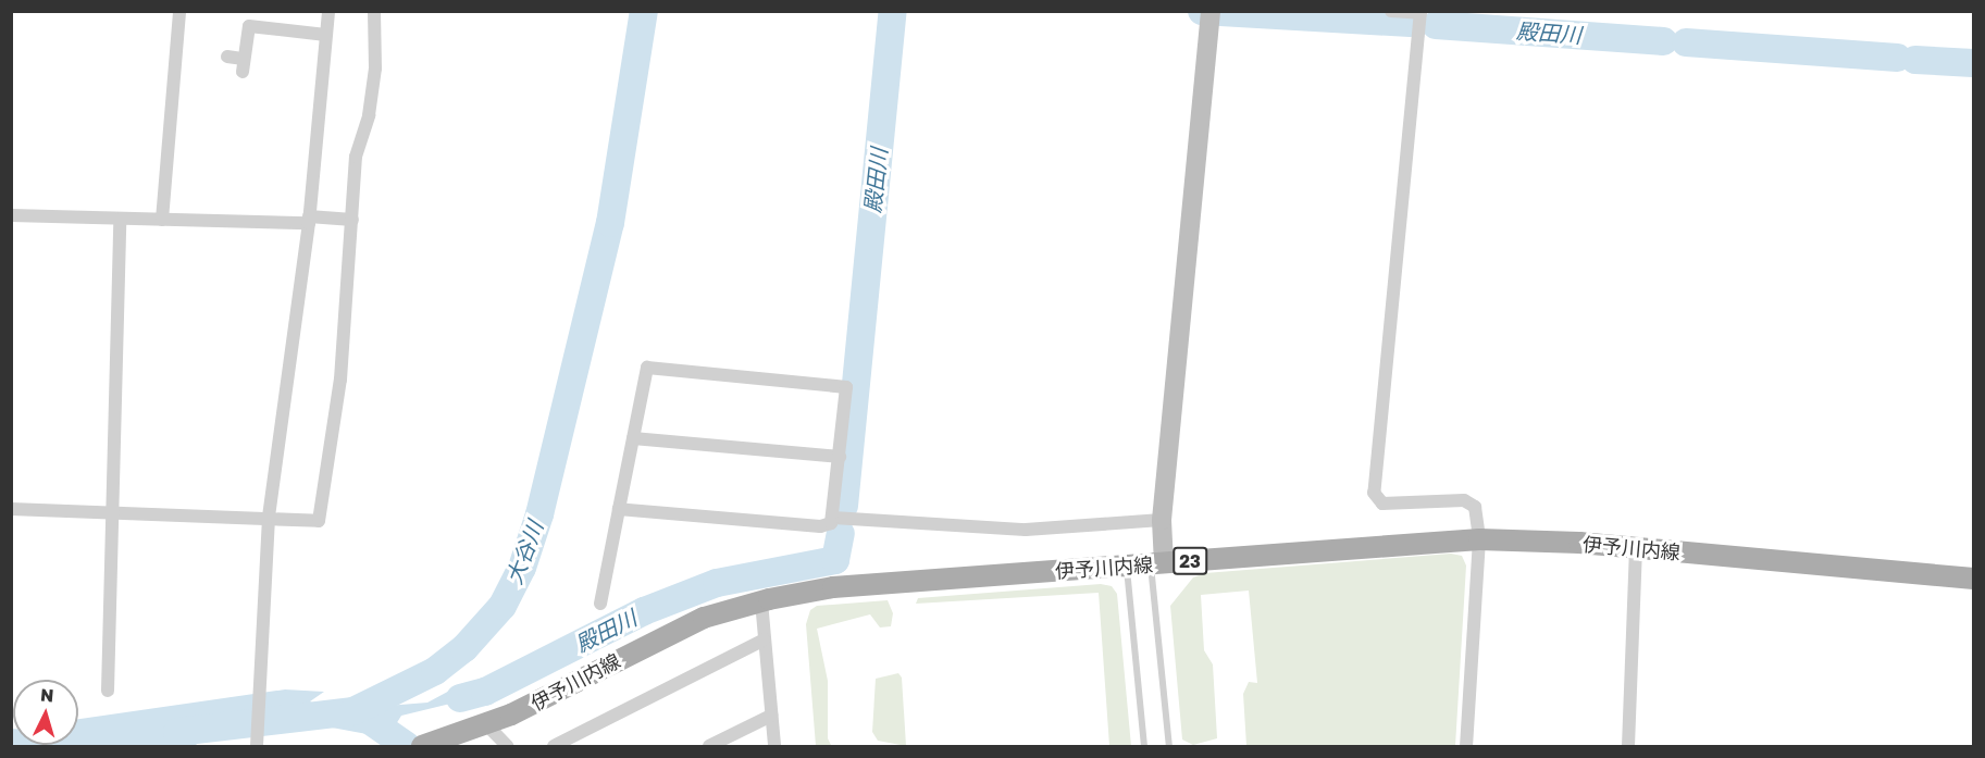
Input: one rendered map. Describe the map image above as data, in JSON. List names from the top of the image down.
{
  "streets": {
    "main road": ["伊予川内線", "23"]
  },
  "water": ["殿田川", "大谷川"],
  "north": "top"
}
